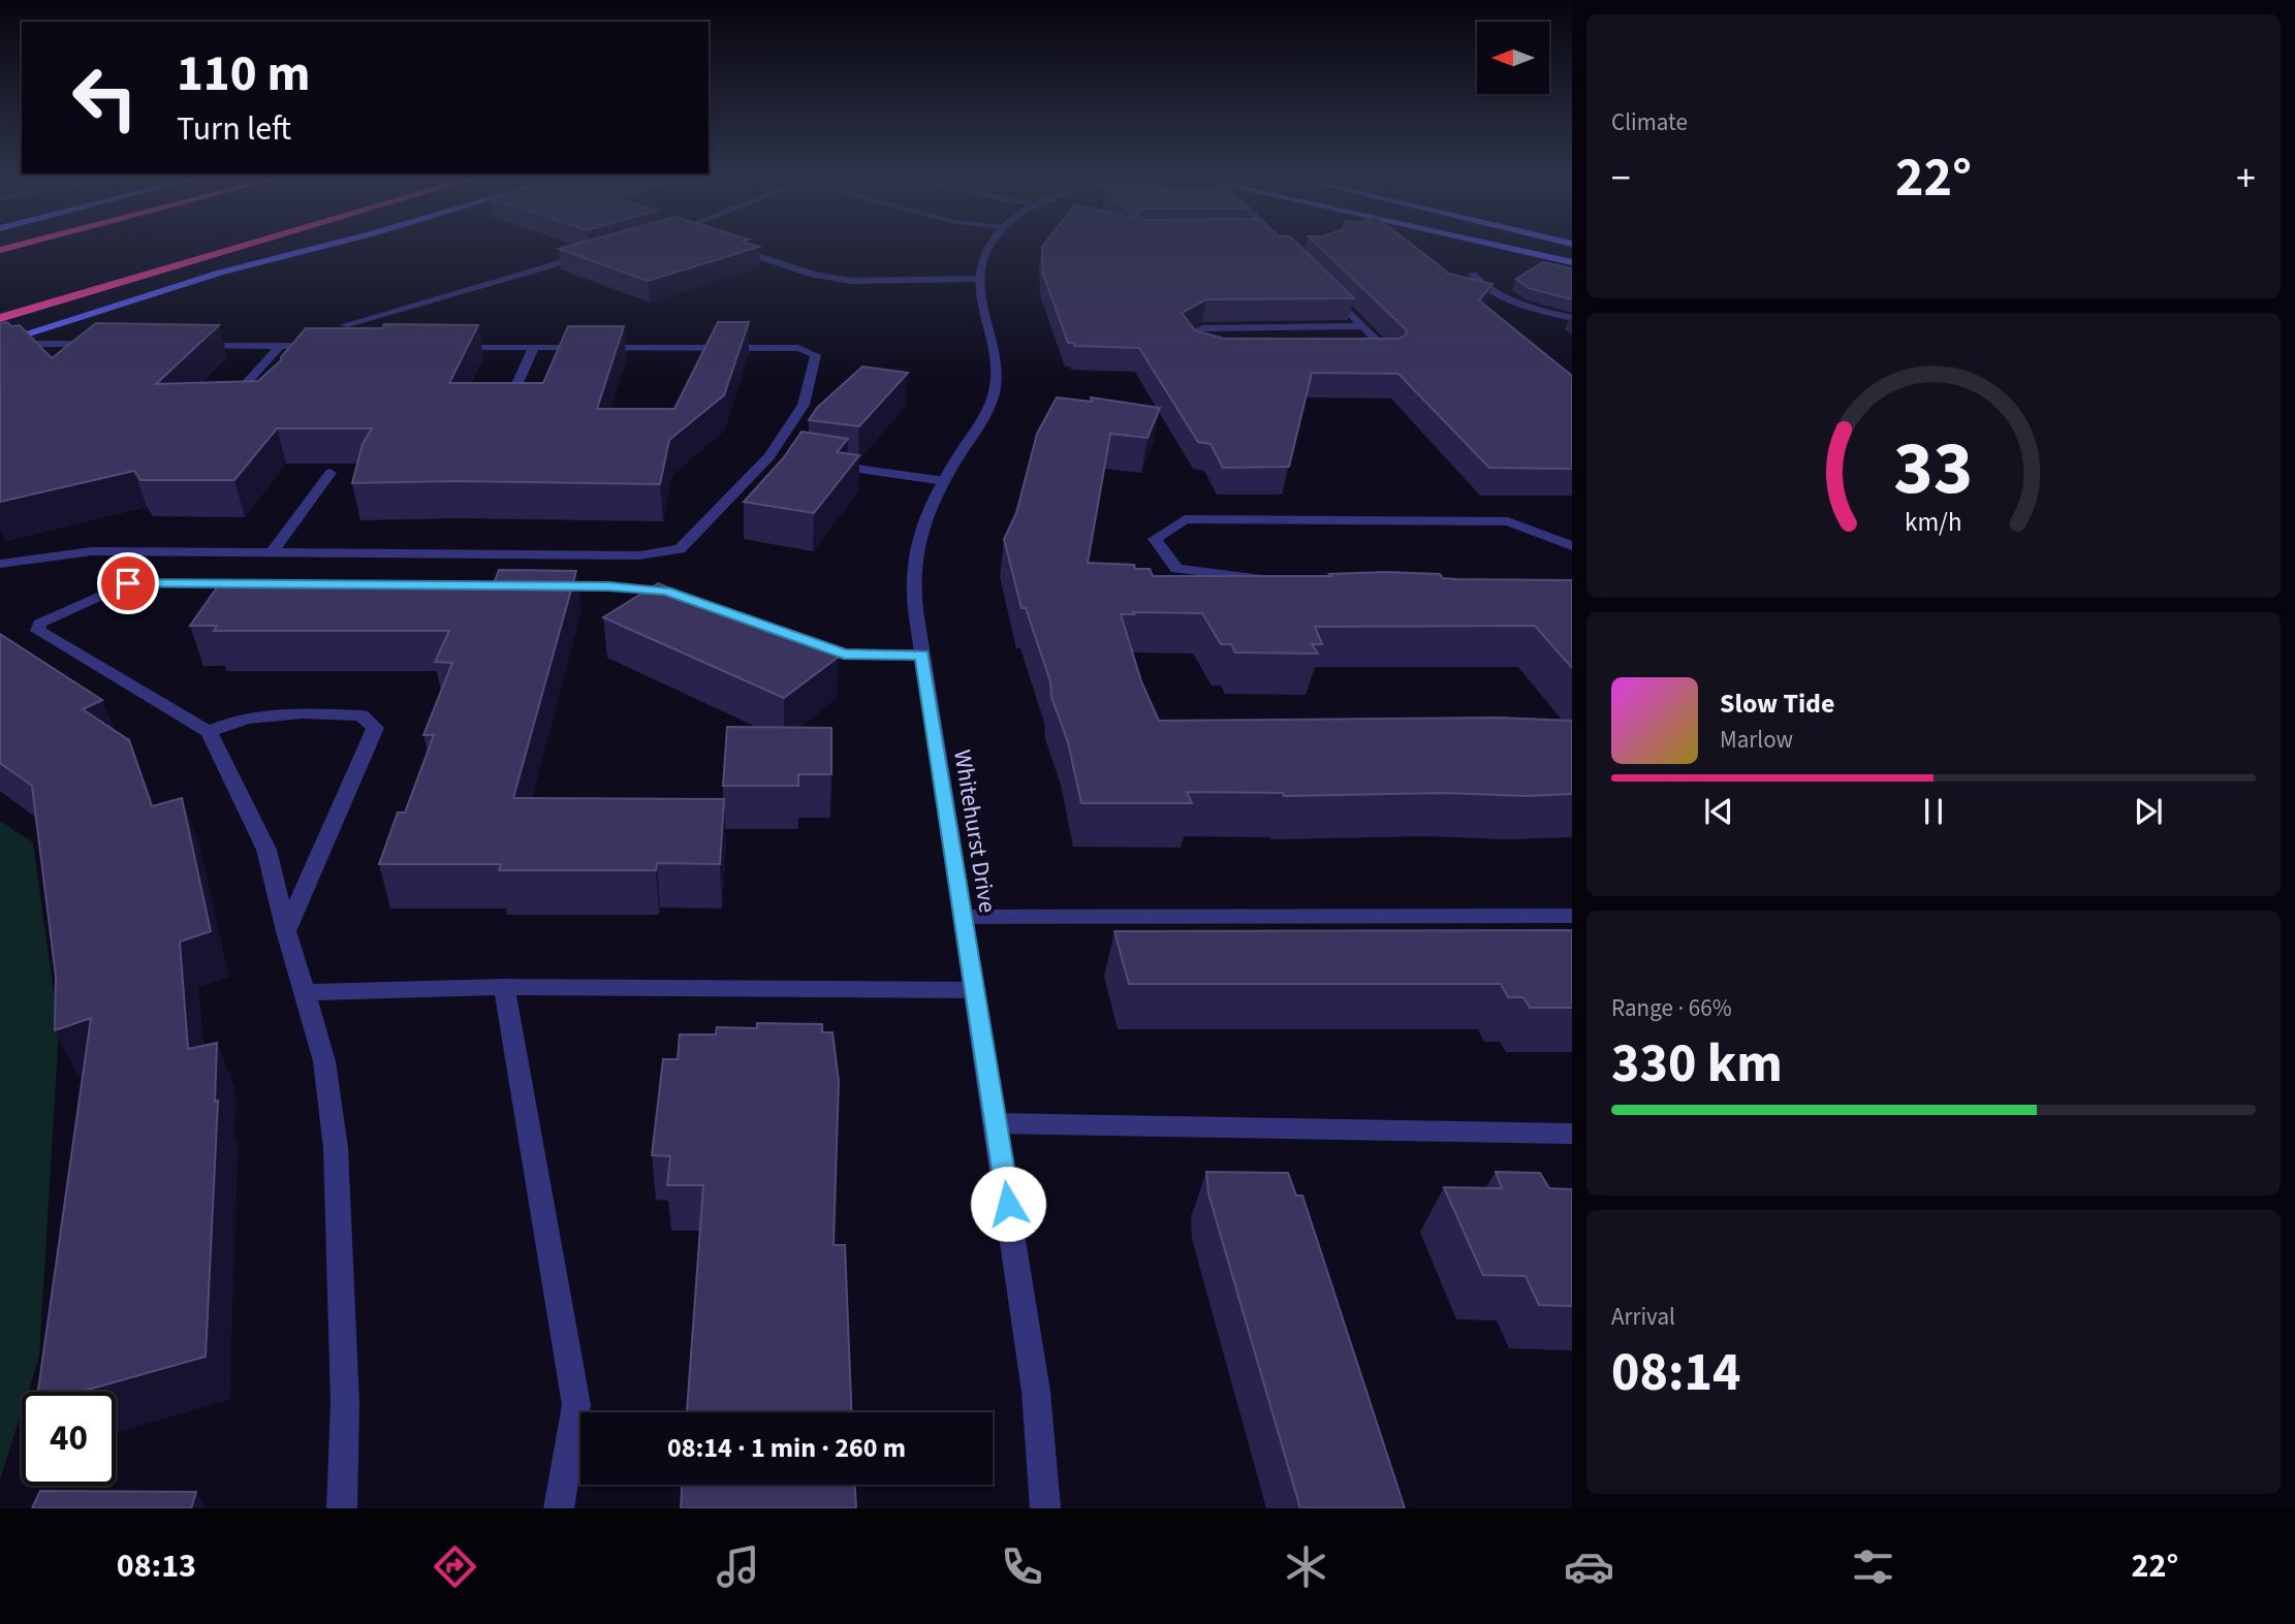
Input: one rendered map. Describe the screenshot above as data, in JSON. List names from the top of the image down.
{
  "streets": {
    "street": ["Whitehurst Drive"]
  },
  "north": "left",
  "page": {
    "tile": [
      "Climate",
      ["Range · 66%", "330 km"],
      ["Arrival", "08:14"]
    ],
    "turn": ["110 m", "Turn left"],
    "heat": ["−", "22°", "+"],
    "song": ["Slow Tide", "Marlow"],
    "limit": "40",
    "trip": "08:14 · 1 min · 260 m",
    "tabs": ["08:13", "22°"],
    "gauge": ["33", "km/h"]
  }
}
